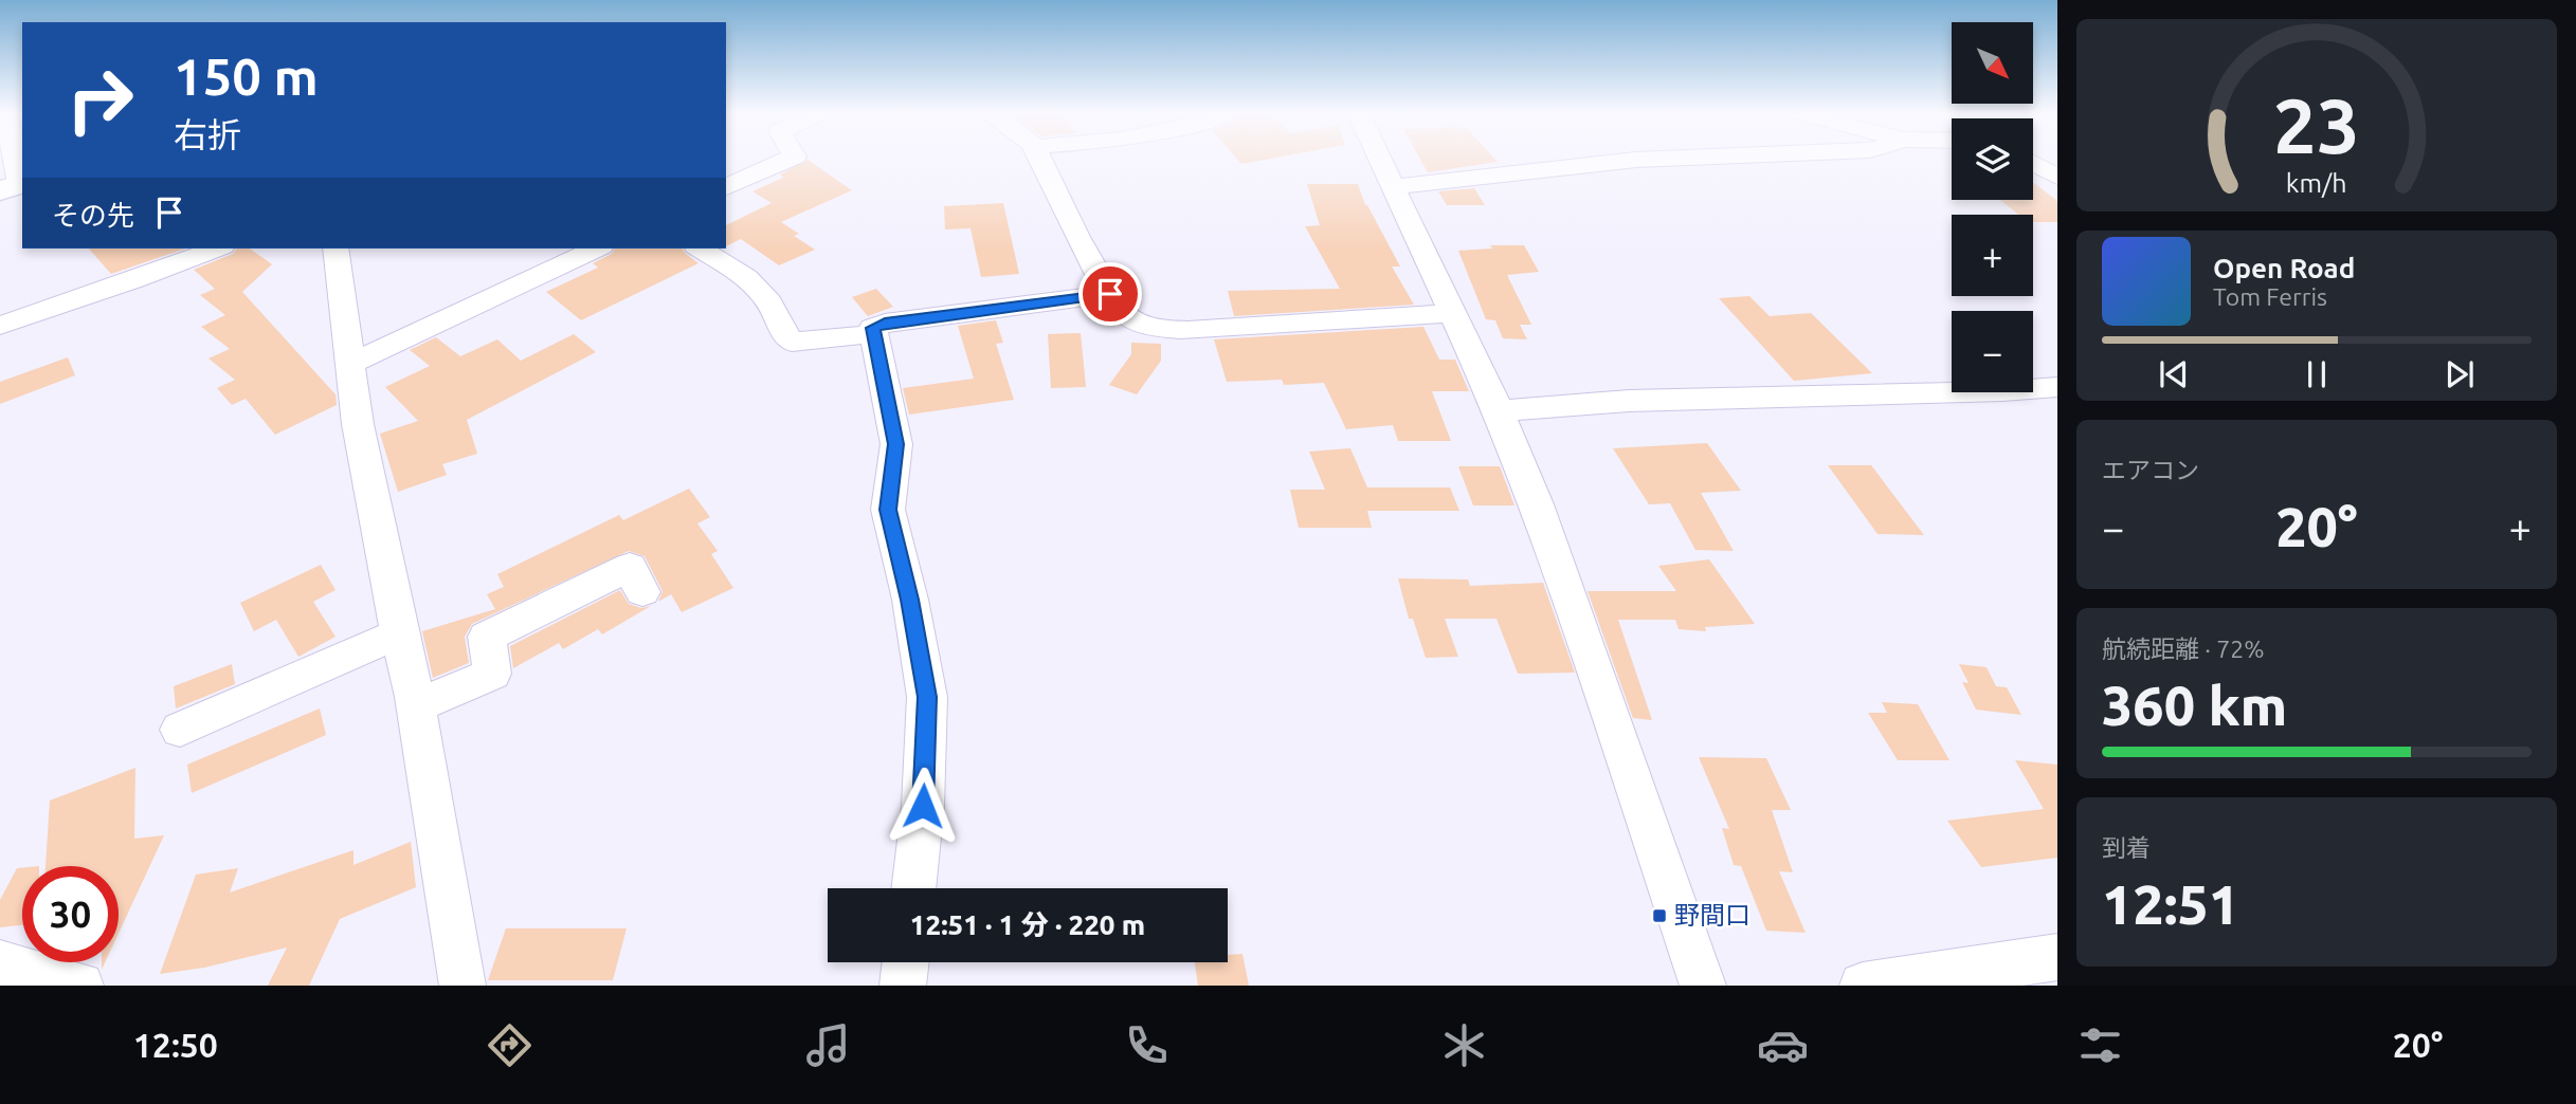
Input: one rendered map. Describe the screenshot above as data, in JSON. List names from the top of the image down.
{
  "places": {
    "transit": ["野間口"]
  },
  "north": "bottom right",
  "page": {
    "map_buttons": ["+", "−"],
    "turn": ["150 m", "右折"],
    "then": "その先",
    "song": ["Open Road", "Tom Ferris"],
    "tile": [
      "エアコン",
      ["航続距離 · 72%", "360 km"],
      ["到着", "12:51"]
    ],
    "heat": ["−", "20°", "+"],
    "limit": "30",
    "trip": "12:51 · 1 分 · 220 m",
    "tabs": ["12:50", "20°"],
    "gauge": ["23", "km/h"]
  }
}
